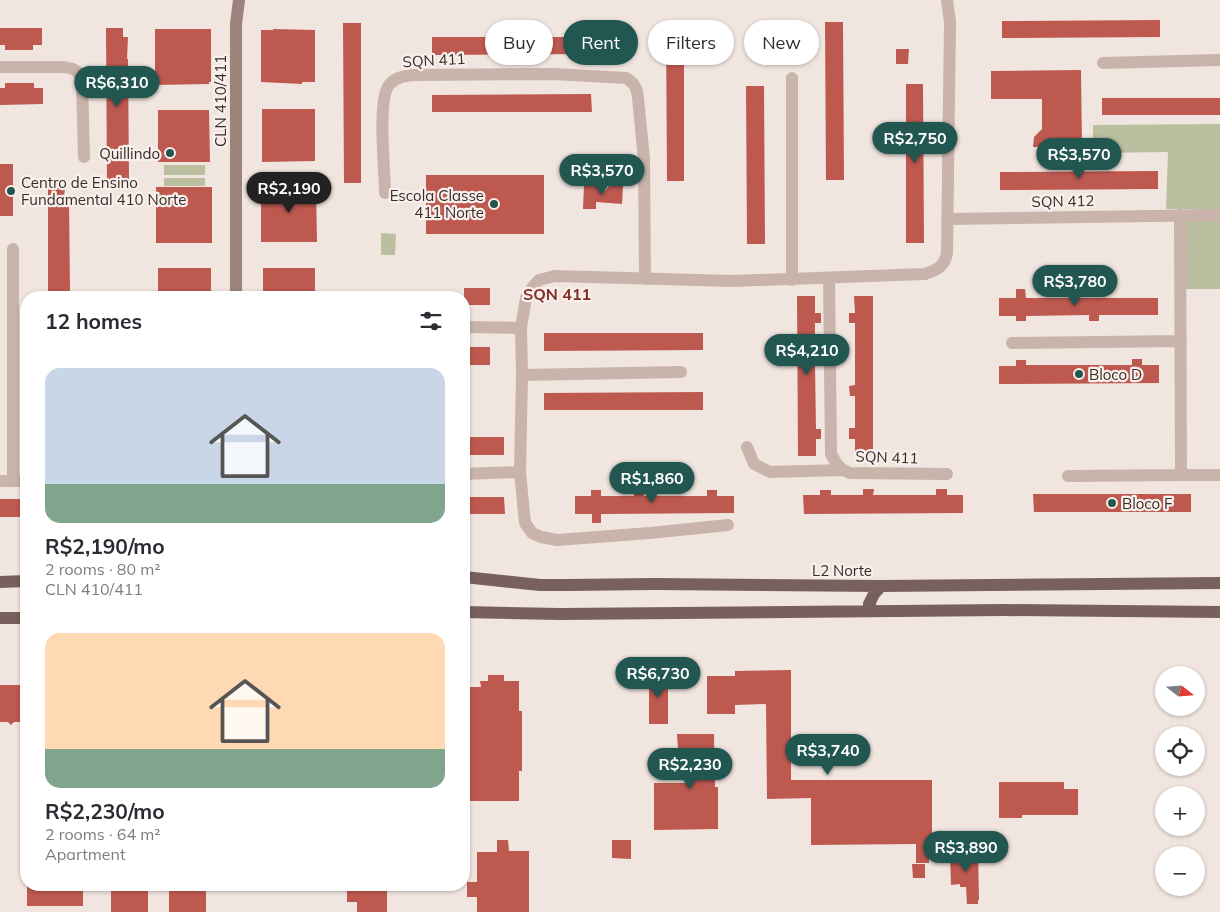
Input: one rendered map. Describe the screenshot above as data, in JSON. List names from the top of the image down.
{
  "streets": {
    "main road": ["L2 Norte"],
    "street": ["SQN 411", "CLN 410/411", "SQN 412"]
  },
  "districts": ["SQN 411"],
  "places": [
    "Quillindo",
    "Centro de Ensino Fundamental 410 Norte",
    "Escola Classe 411 Norte",
    "Bloco D",
    "Bloco F"
  ],
  "north": "right",
  "page": {
    "chip": [
      "Buy",
      "Rent",
      "Filters",
      "New"
    ],
    "price": [
      "R$6,310",
      "R$2,750",
      "R$3,570",
      "R$3,570",
      "R$2,190",
      "R$3,780",
      "R$4,210",
      "R$1,860",
      "R$6,730",
      "R$3,740",
      "R$2,230",
      "R$3,890"
    ],
    "heading": "12 homes",
    "list": [
      {
        "name": "R$2,190/mo",
        "note": "2 rooms · 80 m² · CLN 410/411"
      },
      {
        "name": "R$2,230/mo",
        "note": "2 rooms · 64 m² · Apartment"
      }
    ],
    "map_buttons": ["+", "−"]
  }
}
